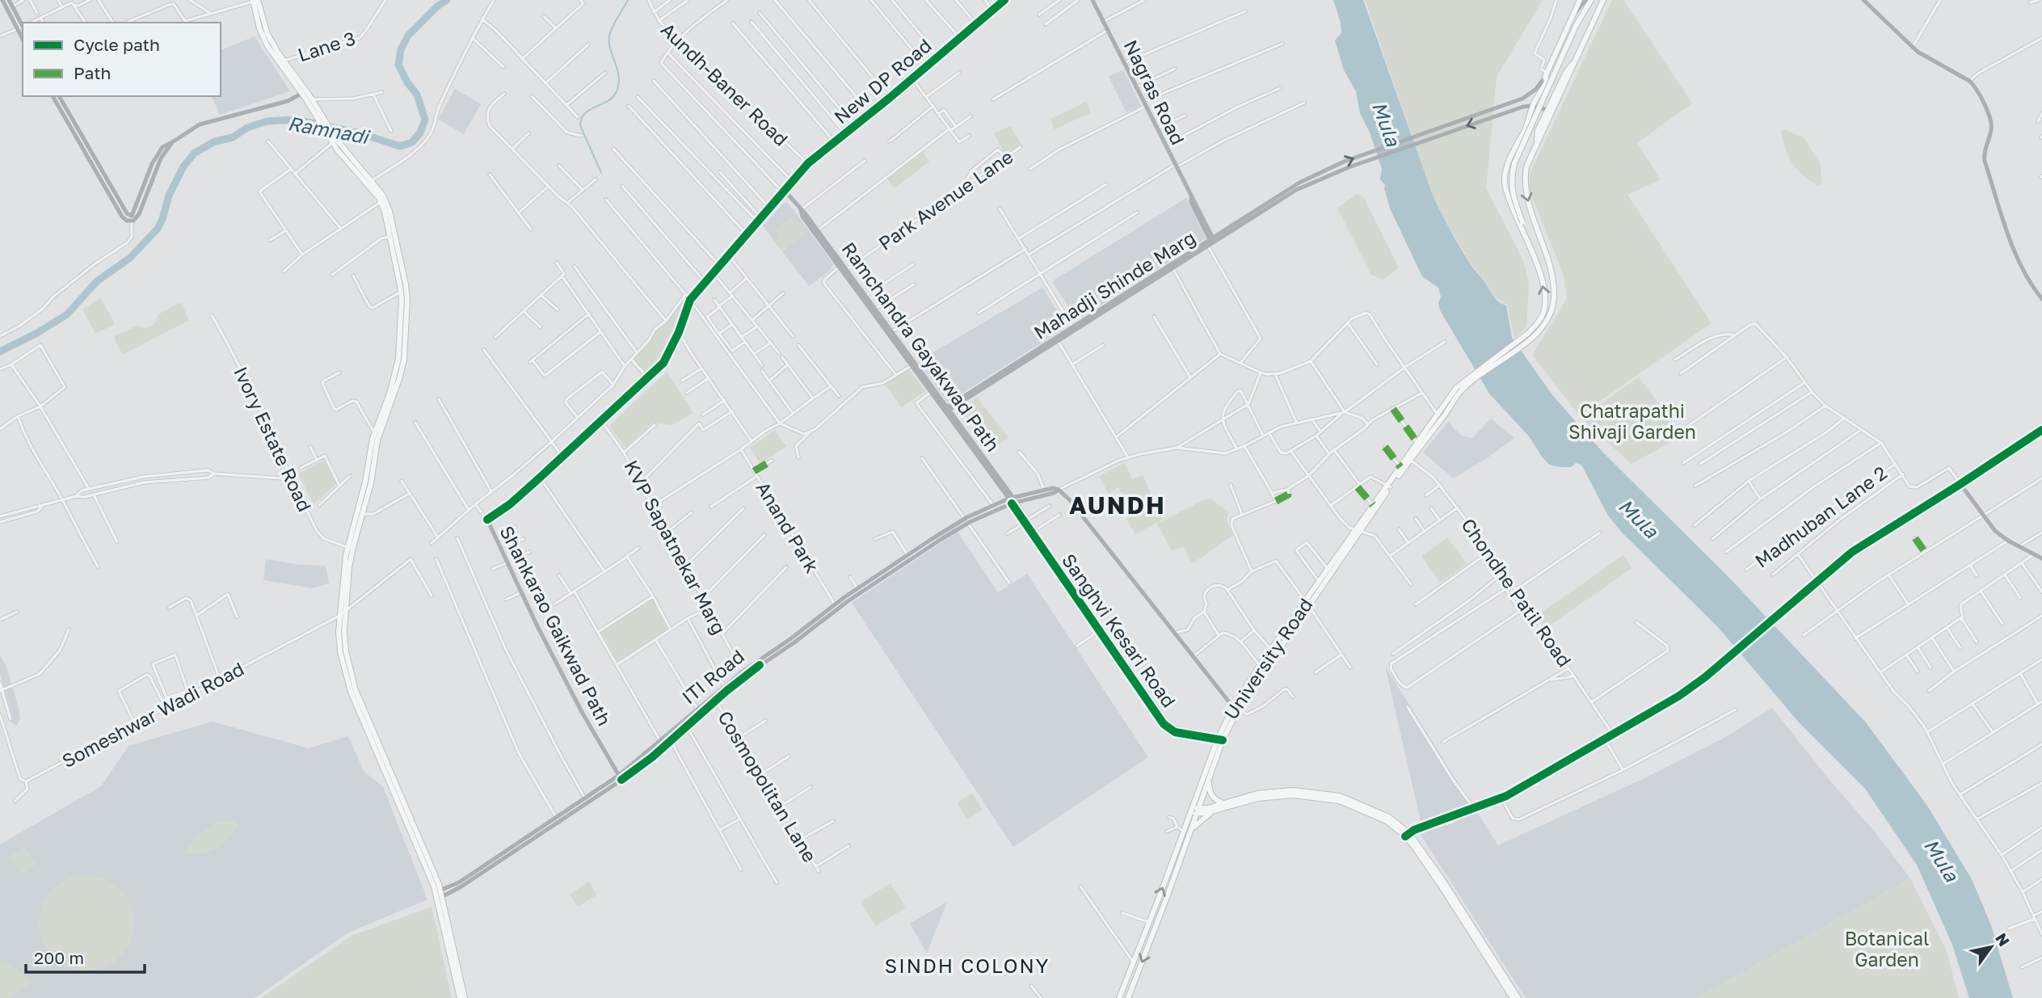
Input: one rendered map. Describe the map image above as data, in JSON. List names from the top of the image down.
{
  "streets": {
    "main road": [
      "New DP Road",
      "Nagras Road",
      "Mahadji Shinde Marg",
      "Ramchandra Gayakwad Path",
      "Shankarao Gaikwad Path",
      "Sanghvi Kesari Road",
      "University Road",
      "ITI Road"
    ],
    "street": [
      "Lane 3",
      "Aundh-Baner Road",
      "Park Avenue Lane",
      "Ivory Estate Road",
      "Madhuban Lane 2",
      "Anand Park",
      "KVP Sapatnekar Marg",
      "Chondhe Patil Road",
      "Someshwar Wadi Road",
      "Cosmopolitan Lane"
    ]
  },
  "crossings": [
    ["New DP Road", "Aundh-Baner Road"],
    ["New DP Road", "Ramchandra Gayakwad Path"],
    ["New DP Road", "Shankarao Gaikwad Path"],
    ["Nagras Road", "Mahadji Shinde Marg"],
    ["Park Avenue Lane", "Ramchandra Gayakwad Path"],
    ["Mahadji Shinde Marg", "Ramchandra Gayakwad Path"],
    ["Ramchandra Gayakwad Path", "Shankarao Gaikwad Path"],
    ["Ramchandra Gayakwad Path", "Sanghvi Kesari Road"],
    ["Ramchandra Gayakwad Path", "ITI Road"],
    ["Anand Park", "ITI Road"],
    ["KVP Sapatnekar Marg", "Shankarao Gaikwad Path"],
    ["KVP Sapatnekar Marg", "ITI Road"],
    ["Chondhe Patil Road", "University Road"],
    ["Shankarao Gaikwad Path", "ITI Road"],
    ["Sanghvi Kesari Road", "University Road"],
    ["Sanghvi Kesari Road", "ITI Road"],
    ["ITI Road", "Cosmopolitan Lane"]
  ],
  "districts": ["AUNDH", "SINDH COLONY"],
  "water": ["Mula", "Ramnadi"],
  "parks": ["Chatrapathi Shivaji Garden", "Botanical Garden"],
  "legend": ["Cycle path", "Path"],
  "scale_bar": "200 m",
  "north": "top right"
}
